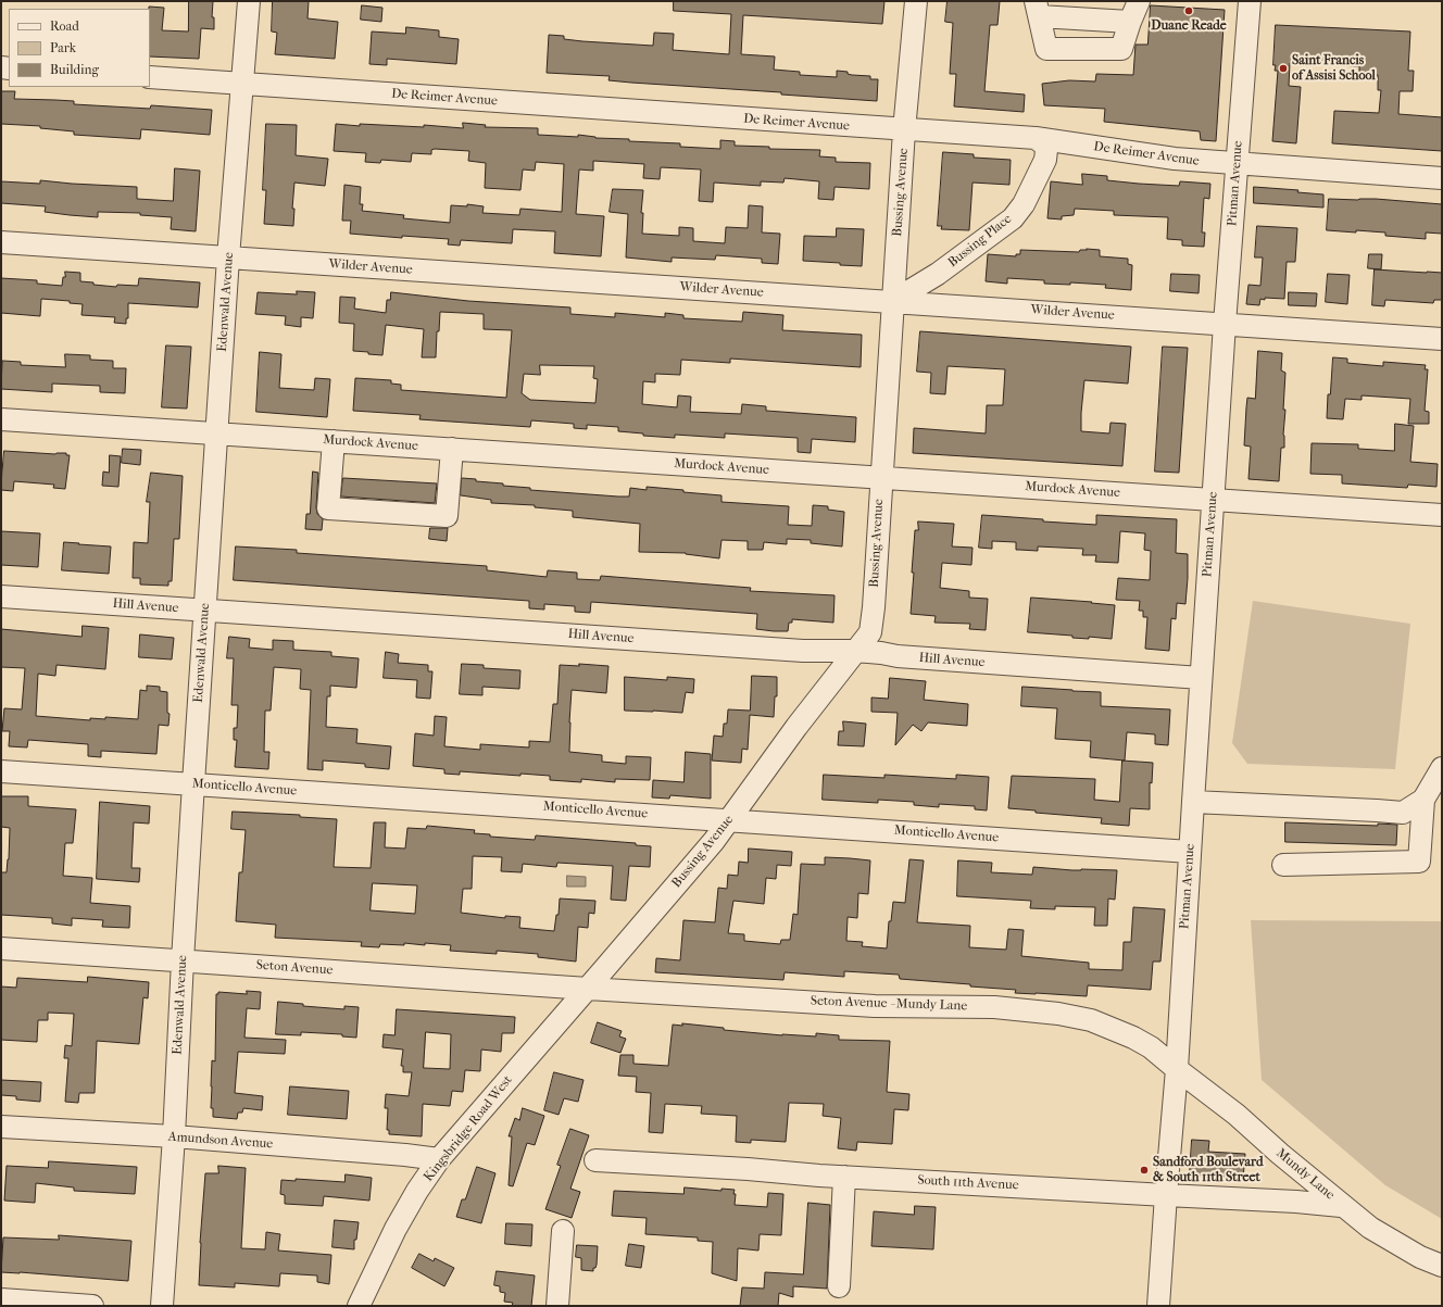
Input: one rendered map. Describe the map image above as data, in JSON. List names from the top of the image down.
{
  "streets": {
    "street": [
      "De Reimer Avenue",
      "Pitman Avenue",
      "Bussing Avenue",
      "Bussing Place",
      "Wilder Avenue",
      "Edenwald Avenue",
      "Murdock Avenue",
      "Hill Avenue",
      "Monticello Avenue",
      "Seton Avenue",
      "Seton Avenue - Mundy Lane",
      "Kingsbridge Road West",
      "Amundson Avenue",
      "Mundy Lane",
      "South 11th Avenue"
    ]
  },
  "crossings": [
    ["De Reimer Avenue", "Pitman Avenue"],
    ["De Reimer Avenue", "Bussing Avenue"],
    ["De Reimer Avenue", "Bussing Place"],
    ["De Reimer Avenue", "Edenwald Avenue"],
    ["Pitman Avenue", "Wilder Avenue"],
    ["Pitman Avenue", "Murdock Avenue"],
    ["Pitman Avenue", "Hill Avenue"],
    ["Pitman Avenue", "Monticello Avenue"],
    ["Pitman Avenue", "Seton Avenue - Mundy Lane"],
    ["Pitman Avenue", "Mundy Lane"],
    ["Pitman Avenue", "South 11th Avenue"],
    ["Bussing Avenue", "Bussing Place"],
    ["Bussing Avenue", "Wilder Avenue"],
    ["Bussing Avenue", "Murdock Avenue"],
    ["Bussing Avenue", "Hill Avenue"],
    ["Bussing Avenue", "Monticello Avenue"],
    ["Bussing Avenue", "Seton Avenue"],
    ["Bussing Avenue", "Seton Avenue - Mundy Lane"],
    ["Bussing Avenue", "Kingsbridge Road West"],
    ["Bussing Place", "Wilder Avenue"],
    ["Wilder Avenue", "Edenwald Avenue"],
    ["Edenwald Avenue", "Murdock Avenue"],
    ["Edenwald Avenue", "Hill Avenue"],
    ["Edenwald Avenue", "Monticello Avenue"],
    ["Edenwald Avenue", "Seton Avenue"],
    ["Edenwald Avenue", "Amundson Avenue"],
    ["Seton Avenue", "Seton Avenue - Mundy Lane"],
    ["Seton Avenue", "Kingsbridge Road West"],
    ["Seton Avenue - Mundy Lane", "Kingsbridge Road West"],
    ["Seton Avenue - Mundy Lane", "Mundy Lane"],
    ["Kingsbridge Road West", "Amundson Avenue"],
    ["Mundy Lane", "South 11th Avenue"]
  ],
  "places": ["Duane Reade", "Saint Francis of Assisi School", "Sandford Boulevard & South 11th Street"],
  "legend": ["Road", "Park", "Building"]
}
